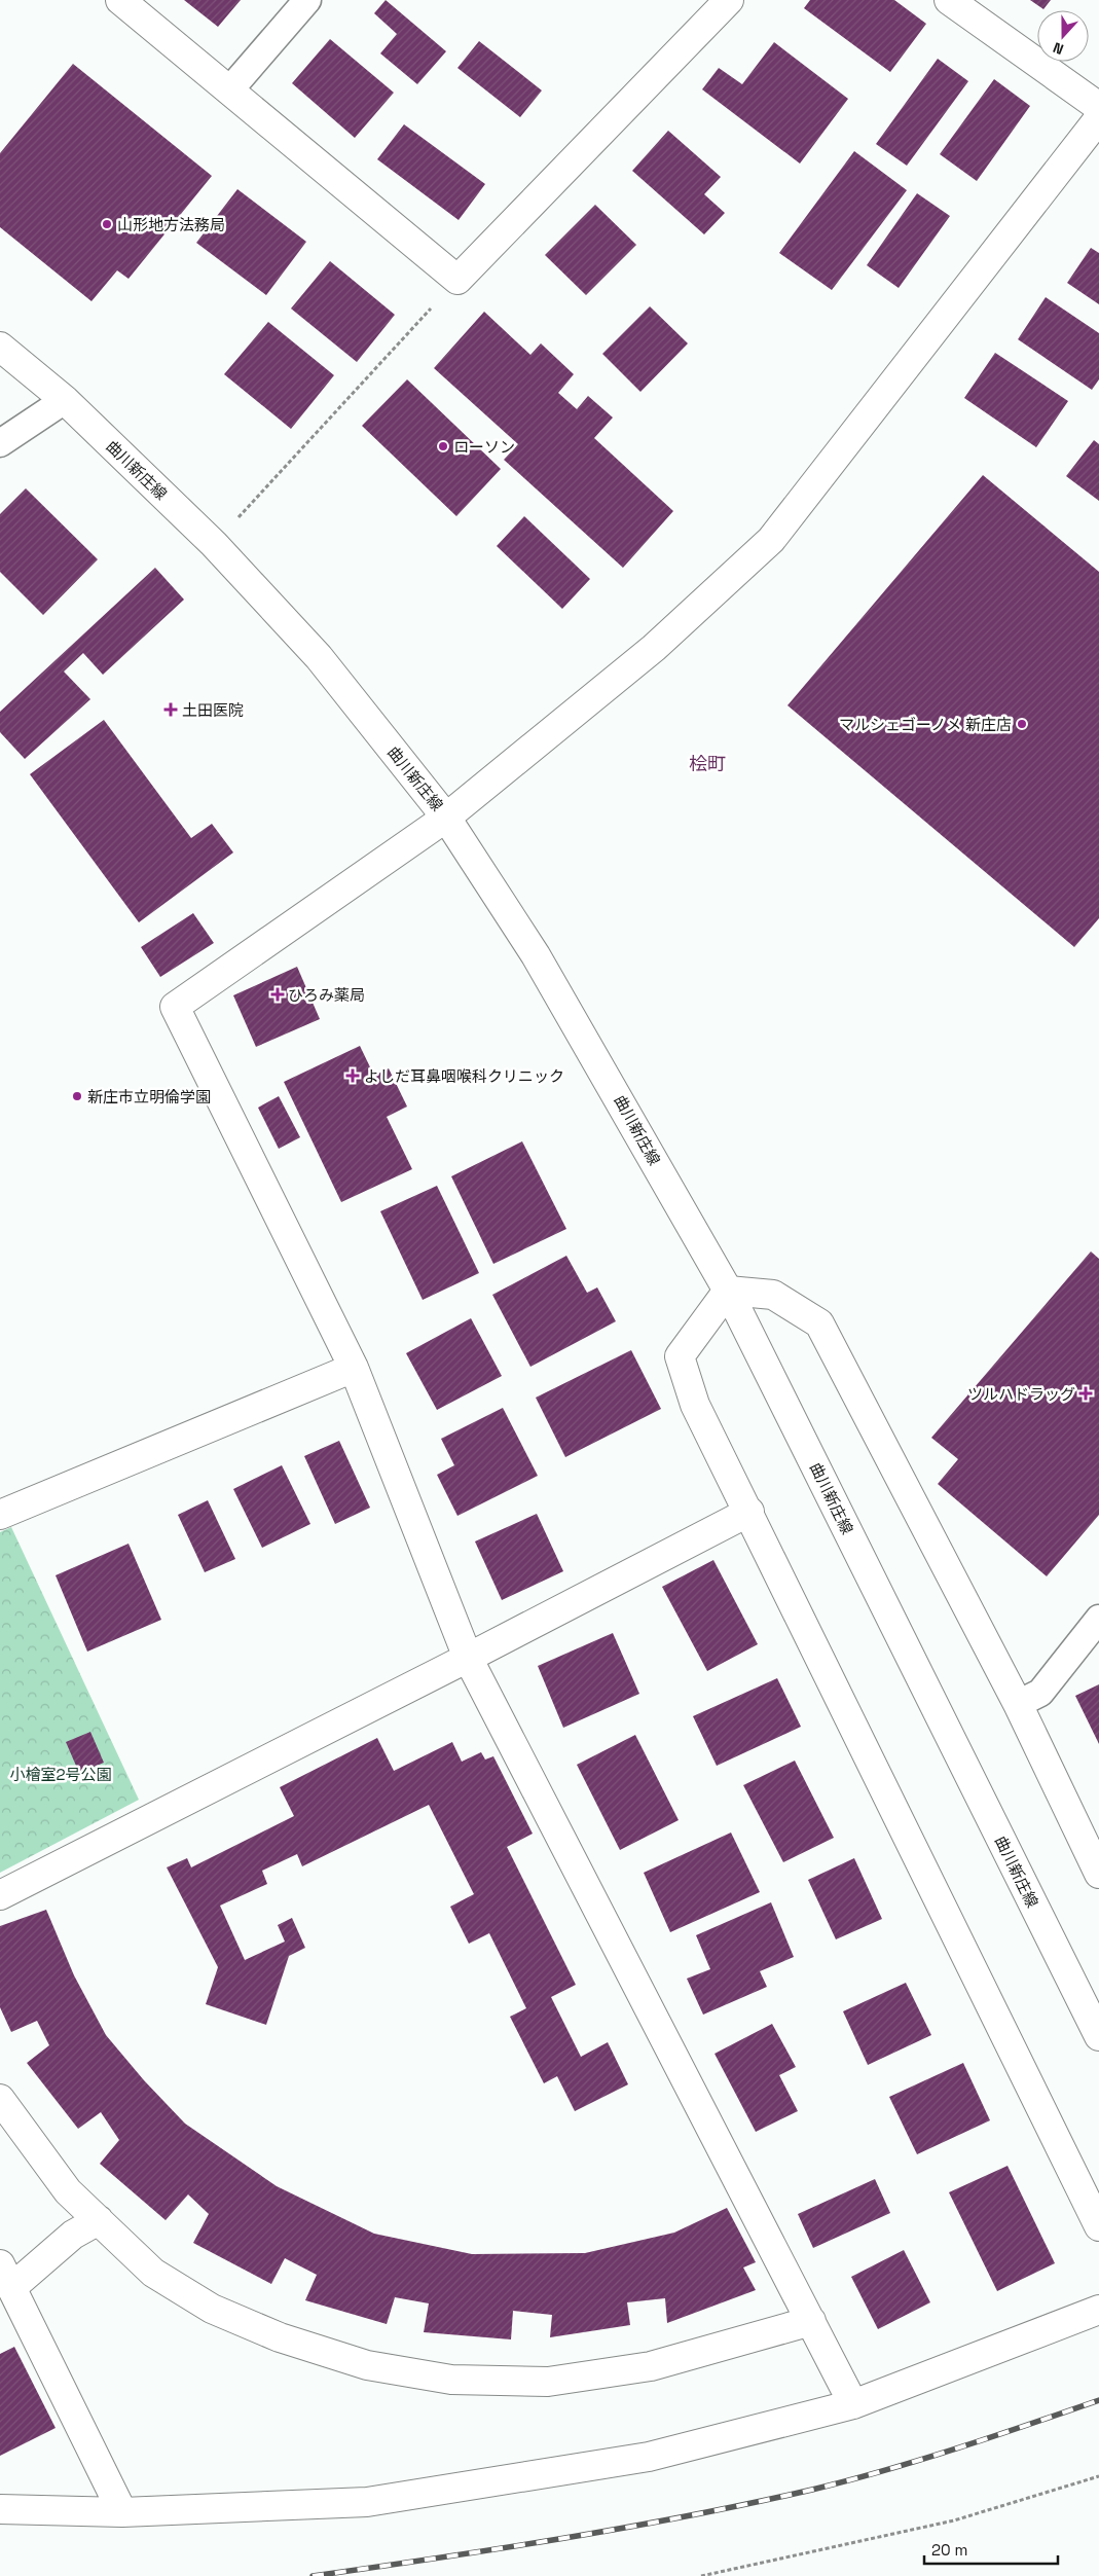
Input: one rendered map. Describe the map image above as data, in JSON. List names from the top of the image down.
{
  "streets": {
    "street": ["曲川新庄線"]
  },
  "districts": ["桧町"],
  "parks": ["小檜室2号公園"],
  "places": {
    "other": [
      "山形地方法務局",
      "ローソン",
      "マルシェゴーノメ 新庄店",
      "新庄市立明倫学園"
    ],
    "health": [
      "土田医院",
      "ひろみ薬局",
      "よしだ耳鼻咽喉科クリニック",
      "ツルハドラッグ"
    ]
  },
  "scale_bar": "20 m",
  "north": "bottom"
}
